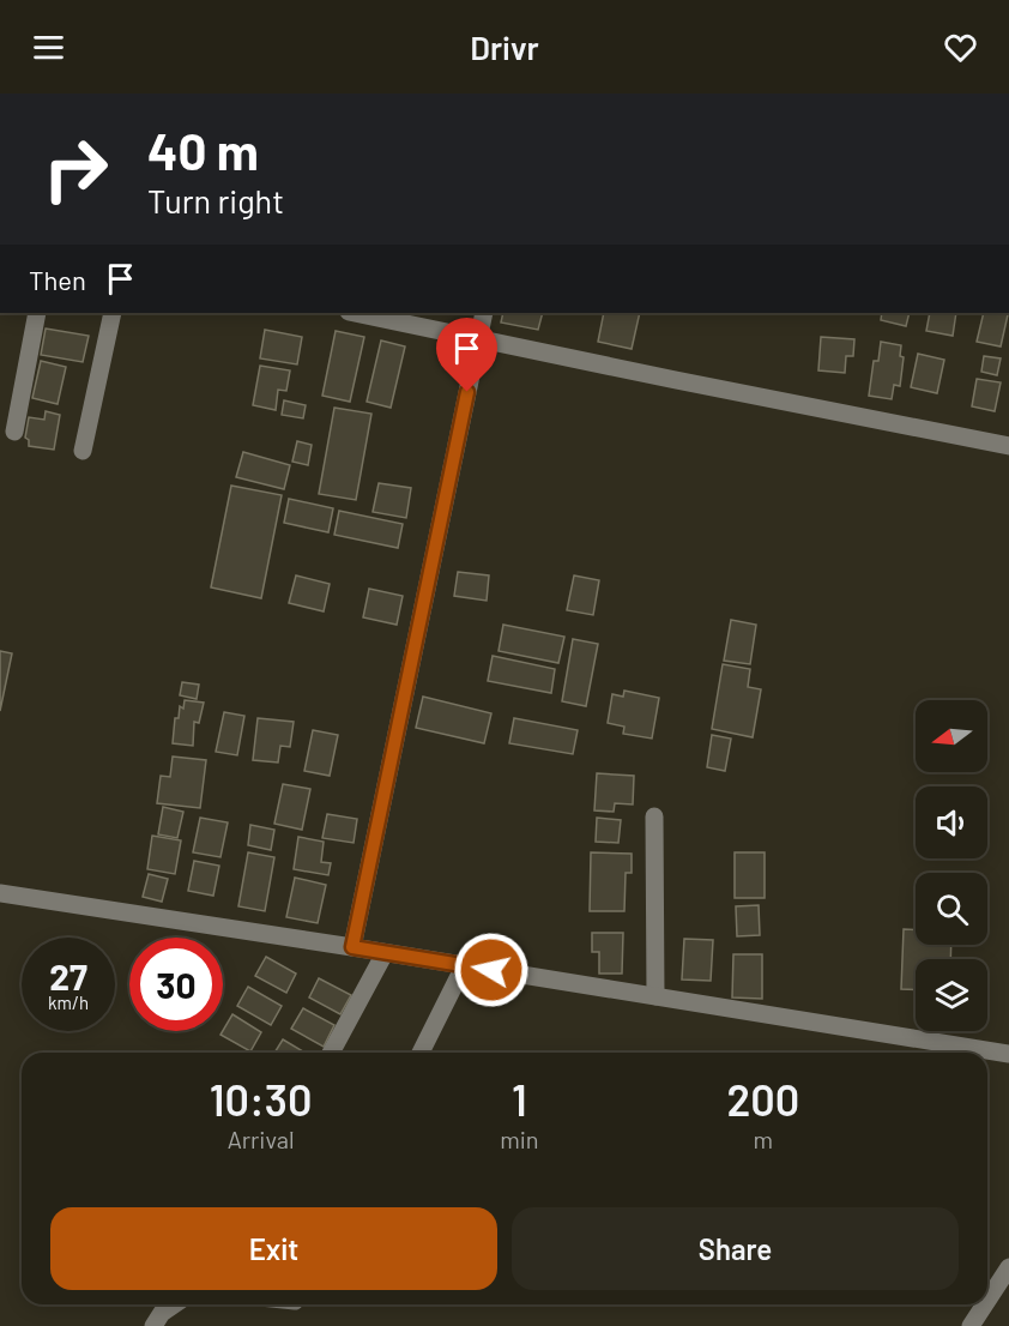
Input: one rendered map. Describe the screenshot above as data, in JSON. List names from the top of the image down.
{
  "north": "left",
  "page": {
    "header": "Drivr",
    "turn": ["40 m", "Turn right"],
    "then": "Then",
    "speed": "27 km/h",
    "limit": "30",
    "eta": [
      "10:30",
      "Arrival",
      "1",
      "min",
      "200",
      "m"
    ],
    "buttons": ["Exit", "Share"]
  }
}
